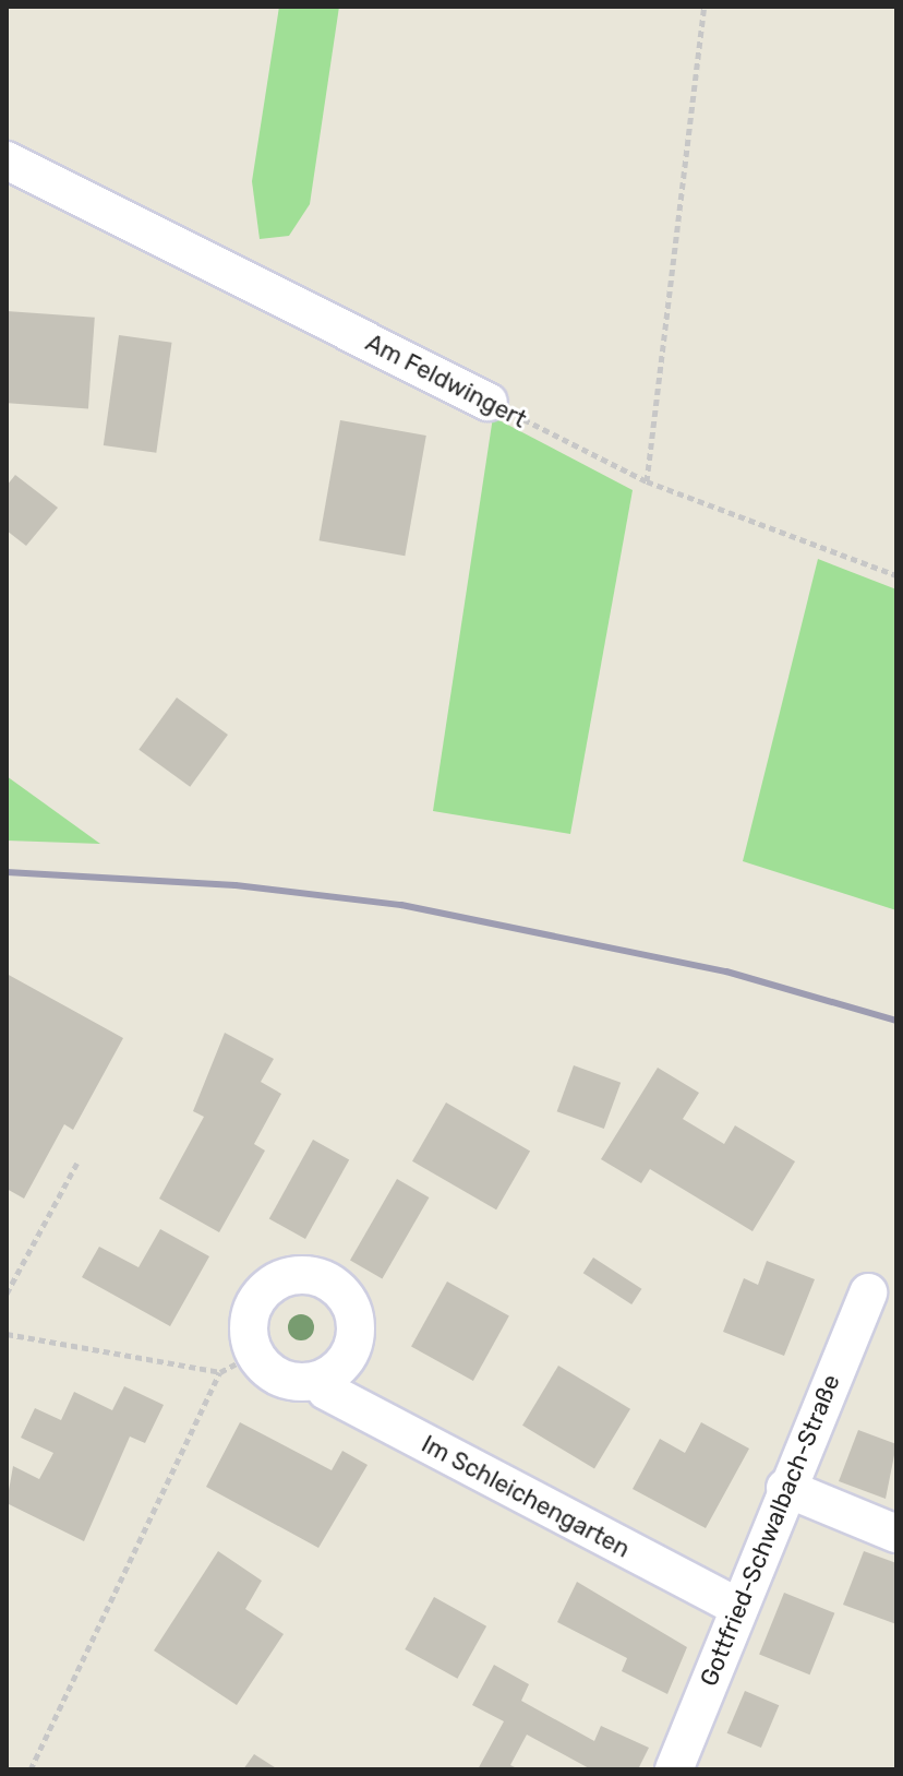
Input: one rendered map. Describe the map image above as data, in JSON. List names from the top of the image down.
{
  "streets": {
    "street": ["Am Feldwingert", "Im Schleichengarten", "Gottfried-Schwalbach-Straße"]
  },
  "crossings": [
    ["Im Schleichengarten", "Gottfried-Schwalbach-Straße"]
  ]
}
